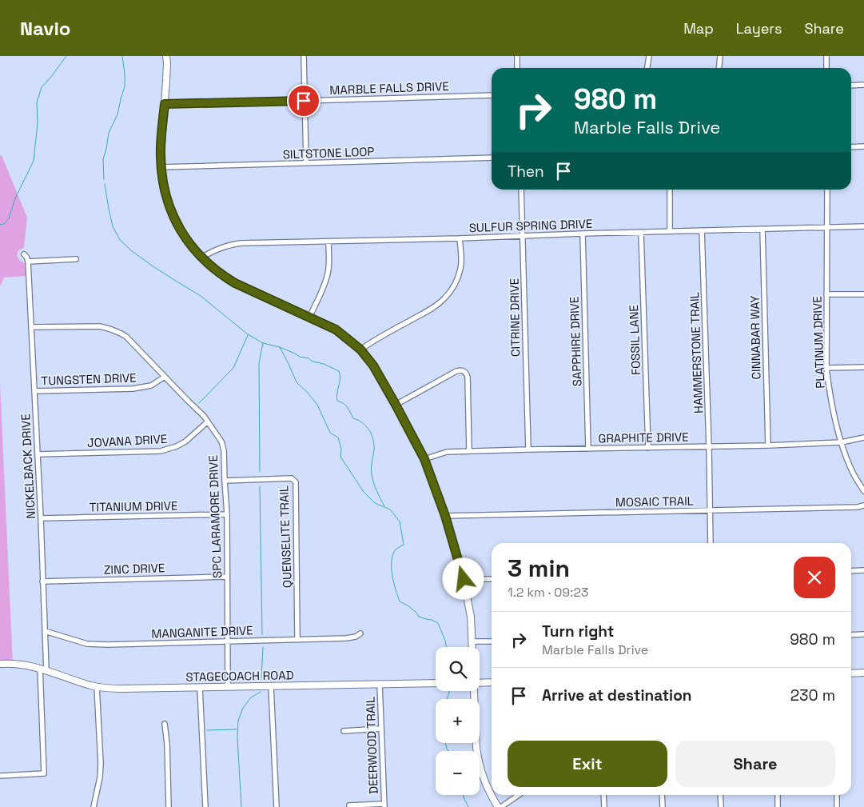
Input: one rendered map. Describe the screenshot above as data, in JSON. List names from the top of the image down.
{
  "streets": {
    "street": [
      "MARBLE FALLS DRIVE",
      "SILTSTONE LOOP",
      "SULFUR SPRING DRIVE",
      "CITRINE DRIVE",
      "CINNABAR WAY",
      "FOSSIL LANE",
      "SAPPHIRE DRIVE",
      "PLATINUM DRIVE",
      "HAMMERSTONE TRAIL",
      "TUNGSTEN DRIVE",
      "GRAPHITE DRIVE",
      "JOVANA DRIVE",
      "NICKELBACK DRIVE",
      "MOSAIC TRAIL",
      "TITANIUM DRIVE",
      "SPC LARAMORE DRIVE",
      "QUENSELITE TRAIL",
      "ZINC DRIVE",
      "MANGANITE DRIVE",
      "STAGECOACH ROAD",
      "DEERWOOD TRAIL"
    ]
  },
  "crossings": [
    ["SULFUR SPRING DRIVE", "CITRINE DRIVE"],
    ["SULFUR SPRING DRIVE", "CINNABAR WAY"],
    ["SULFUR SPRING DRIVE", "FOSSIL LANE"],
    ["SULFUR SPRING DRIVE", "SAPPHIRE DRIVE"],
    ["SULFUR SPRING DRIVE", "PLATINUM DRIVE"],
    ["SULFUR SPRING DRIVE", "HAMMERSTONE TRAIL"],
    ["CITRINE DRIVE", "GRAPHITE DRIVE"],
    ["CINNABAR WAY", "GRAPHITE DRIVE"],
    ["FOSSIL LANE", "GRAPHITE DRIVE"],
    ["SAPPHIRE DRIVE", "GRAPHITE DRIVE"],
    ["PLATINUM DRIVE", "GRAPHITE DRIVE"],
    ["HAMMERSTONE TRAIL", "GRAPHITE DRIVE"],
    ["HAMMERSTONE TRAIL", "MOSAIC TRAIL"],
    ["TUNGSTEN DRIVE", "NICKELBACK DRIVE"],
    ["TUNGSTEN DRIVE", "SPC LARAMORE DRIVE"],
    ["JOVANA DRIVE", "NICKELBACK DRIVE"],
    ["JOVANA DRIVE", "SPC LARAMORE DRIVE"],
    ["NICKELBACK DRIVE", "TITANIUM DRIVE"],
    ["NICKELBACK DRIVE", "SPC LARAMORE DRIVE"],
    ["NICKELBACK DRIVE", "ZINC DRIVE"],
    ["NICKELBACK DRIVE", "MANGANITE DRIVE"],
    ["NICKELBACK DRIVE", "STAGECOACH ROAD"],
    ["TITANIUM DRIVE", "SPC LARAMORE DRIVE"],
    ["SPC LARAMORE DRIVE", "QUENSELITE TRAIL"],
    ["SPC LARAMORE DRIVE", "ZINC DRIVE"],
    ["SPC LARAMORE DRIVE", "MANGANITE DRIVE"],
    ["SPC LARAMORE DRIVE", "STAGECOACH ROAD"],
    ["QUENSELITE TRAIL", "MANGANITE DRIVE"],
    ["STAGECOACH ROAD", "DEERWOOD TRAIL"]
  ],
  "page": {
    "header": "Navio",
    "nav": ["Map", "Layers", "Share"],
    "turn": ["980 m", "Marble Falls Drive"],
    "then": "Then",
    "heading": ["3 min", "1.2 km · 09:23"],
    "list": [
      {
        "name": "Turn right",
        "note": "Marble Falls Drive",
        "value": "980 m"
      },
      {
        "name": "Arrive at destination",
        "value": "230 m"
      }
    ],
    "map_buttons": ["+", "−"],
    "buttons": ["Exit", "Share"]
  }
}
